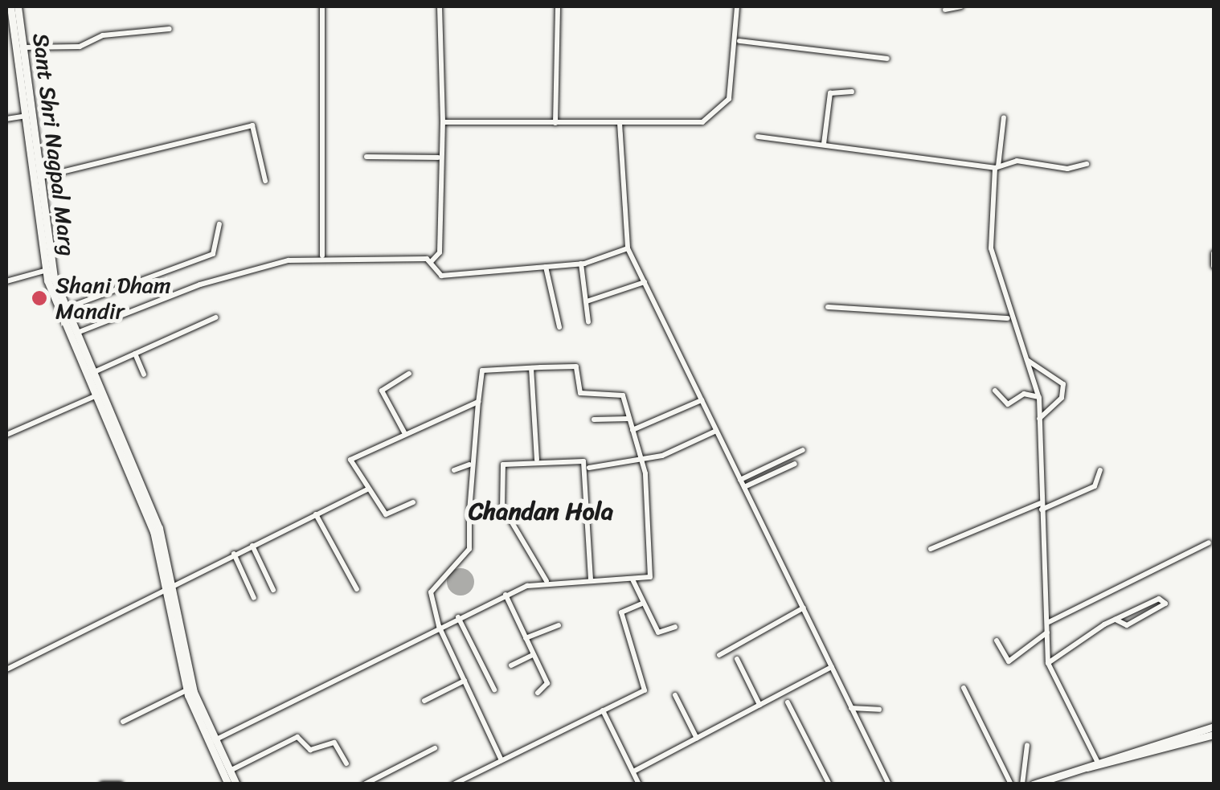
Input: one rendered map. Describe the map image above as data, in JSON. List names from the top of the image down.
{
  "streets": {
    "main road": ["Sant Shri Nagpal Marg"]
  },
  "districts": ["Chandan Hola"],
  "places": ["Shani Dham Mandir"]
}
